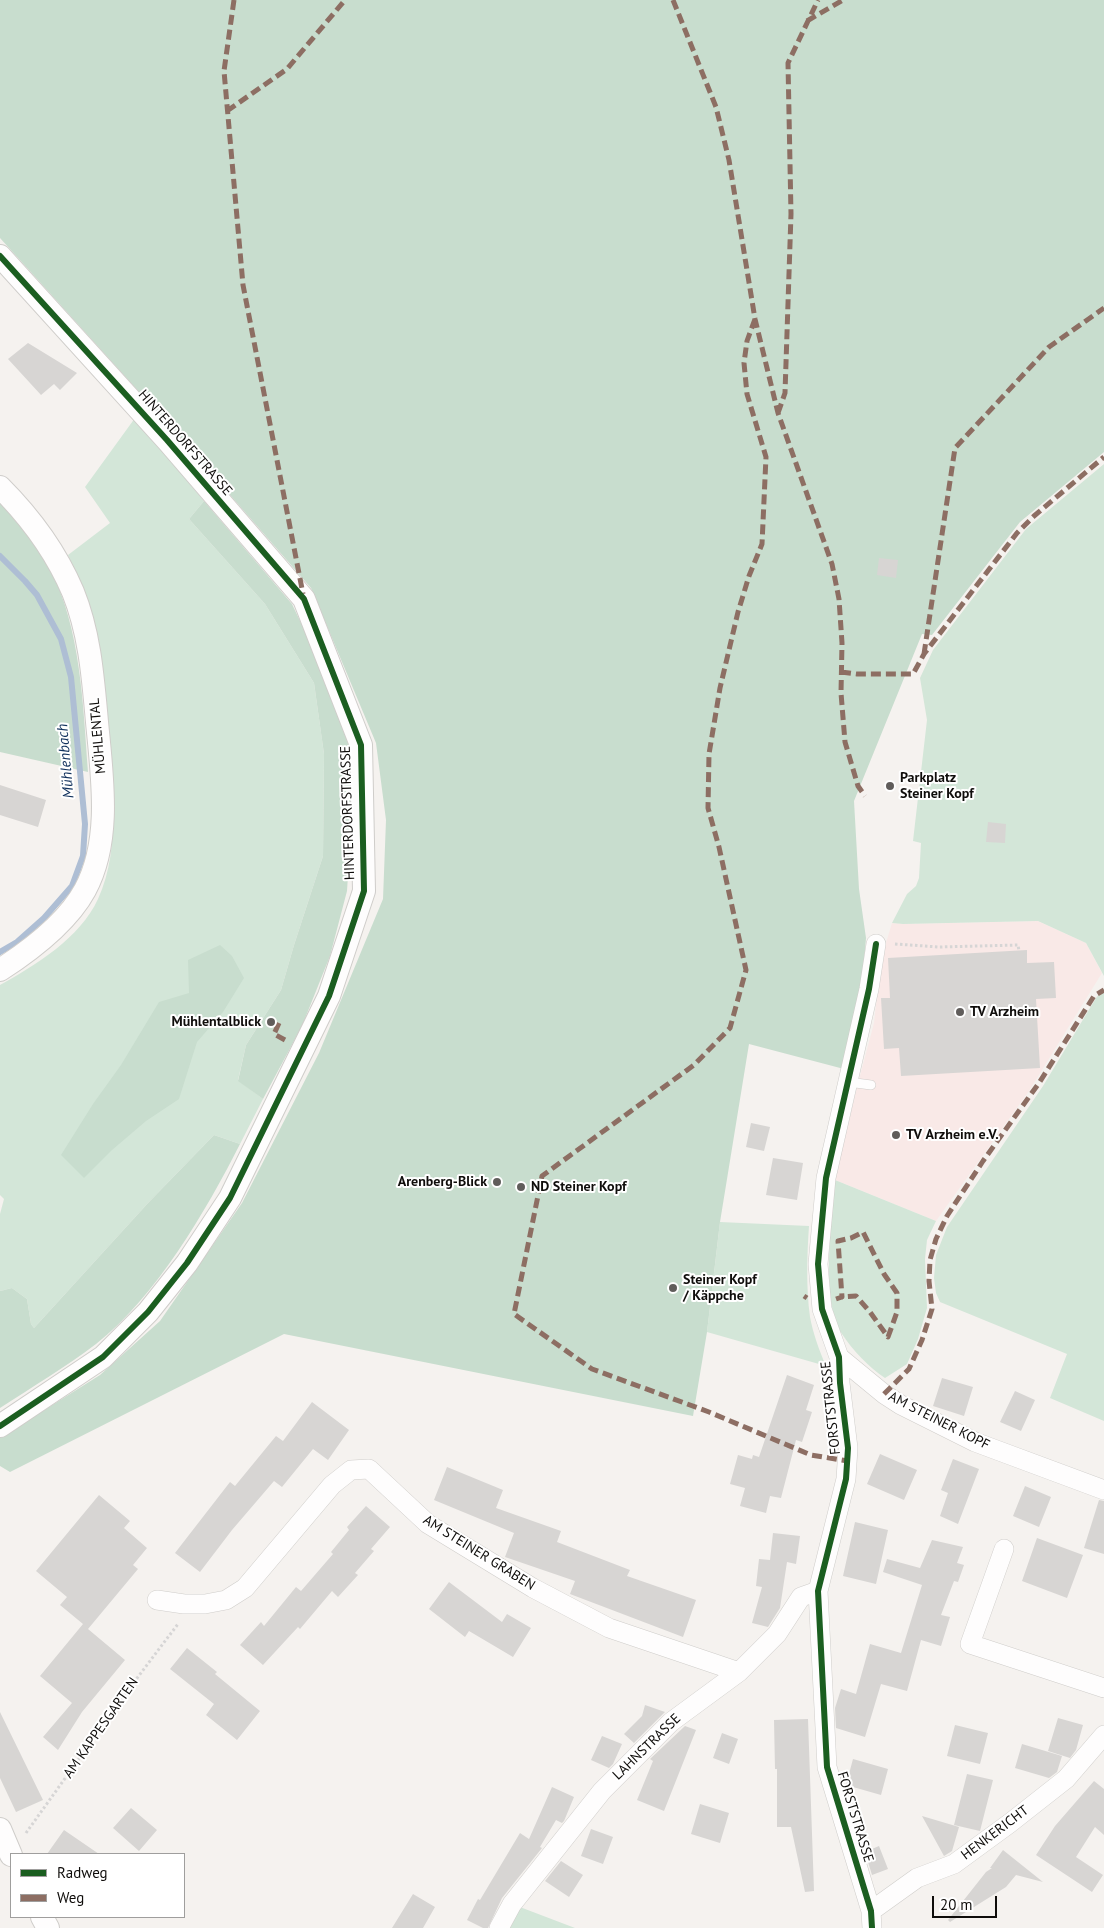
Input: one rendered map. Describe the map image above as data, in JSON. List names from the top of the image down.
{
  "streets": {
    "street": [
      "HINTERDORFSTRASSE",
      "MÜHLENTAL",
      "FORSTSTRASSE",
      "AM STEINER KOPF",
      "AM STEINER GRABEN",
      "LAHNSTRASSE",
      "HENKERICHT"
    ],
    "path": ["AM KAPPESGARTEN"]
  },
  "crossings": [
    ["FORSTSTRASSE", "AM STEINER KOPF"],
    ["FORSTSTRASSE", "LAHNSTRASSE"],
    ["FORSTSTRASSE", "HENKERICHT"],
    ["AM STEINER GRABEN", "AM KAPPESGARTEN"],
    ["AM STEINER GRABEN", "LAHNSTRASSE"]
  ],
  "water": ["Mühlenbach"],
  "places": [
    "Parkplatz Steiner Kopf",
    "TV Arzheim",
    "Mühlentalblick",
    "TV Arzheim e.V.",
    "Arenberg-Blick",
    "ND Steiner Kopf",
    "Steiner Kopf / Käppche"
  ],
  "legend": ["Radweg", "Weg"],
  "scale_bar": "20 m"
}
